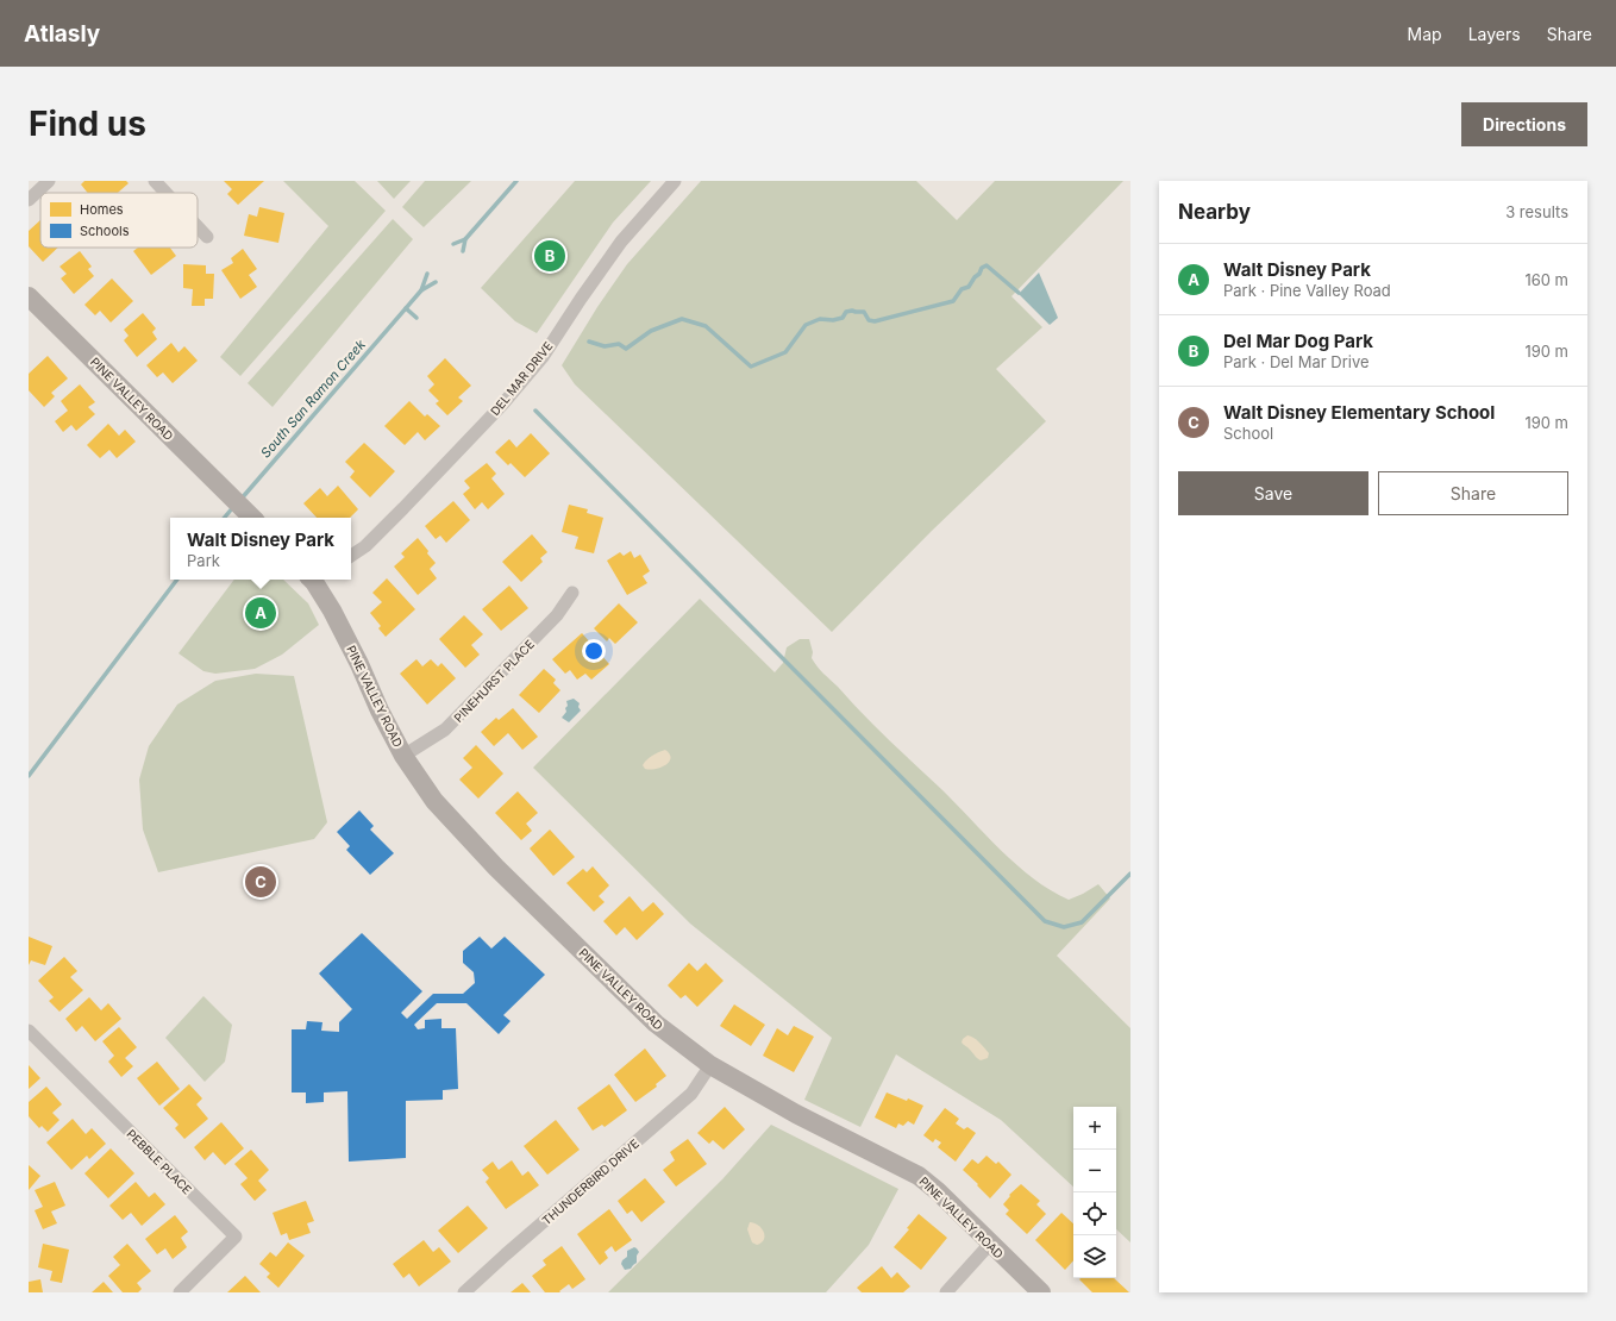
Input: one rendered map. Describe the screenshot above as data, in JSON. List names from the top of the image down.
{
  "streets": {
    "street": [
      "DEL MAR DRIVE",
      "PINE VALLEY ROAD",
      "PINEHURST PLACE",
      "PEBBLE PLACE",
      "THUNDERBIRD DRIVE"
    ]
  },
  "crossings": [
    ["PINE VALLEY ROAD", "PINEHURST PLACE"],
    ["PINE VALLEY ROAD", "THUNDERBIRD DRIVE"]
  ],
  "water": ["South San Ramon Creek"],
  "legend": ["Homes", "Schools"],
  "page": {
    "header": "Atlasly",
    "nav": ["Map", "Layers", "Share"],
    "buttons": [
      "Directions",
      ["Save", "Share"]
    ],
    "title": "Find us",
    "heading": ["Nearby", "3 results"],
    "pins": ["B", "A", "C"],
    "list": [
      {
        "mark": "A",
        "name": "Walt Disney Park",
        "note": "Park · Pine Valley Road",
        "value": "160 m"
      },
      {
        "mark": "B",
        "name": "Del Mar Dog Park",
        "note": "Park · Del Mar Drive",
        "value": "190 m"
      },
      {
        "mark": "C",
        "name": "Walt Disney Elementary School",
        "note": "School",
        "value": "190 m"
      }
    ],
    "popup": ["Walt Disney Park", "Park"],
    "map_buttons": ["+", "−"]
  }
}
